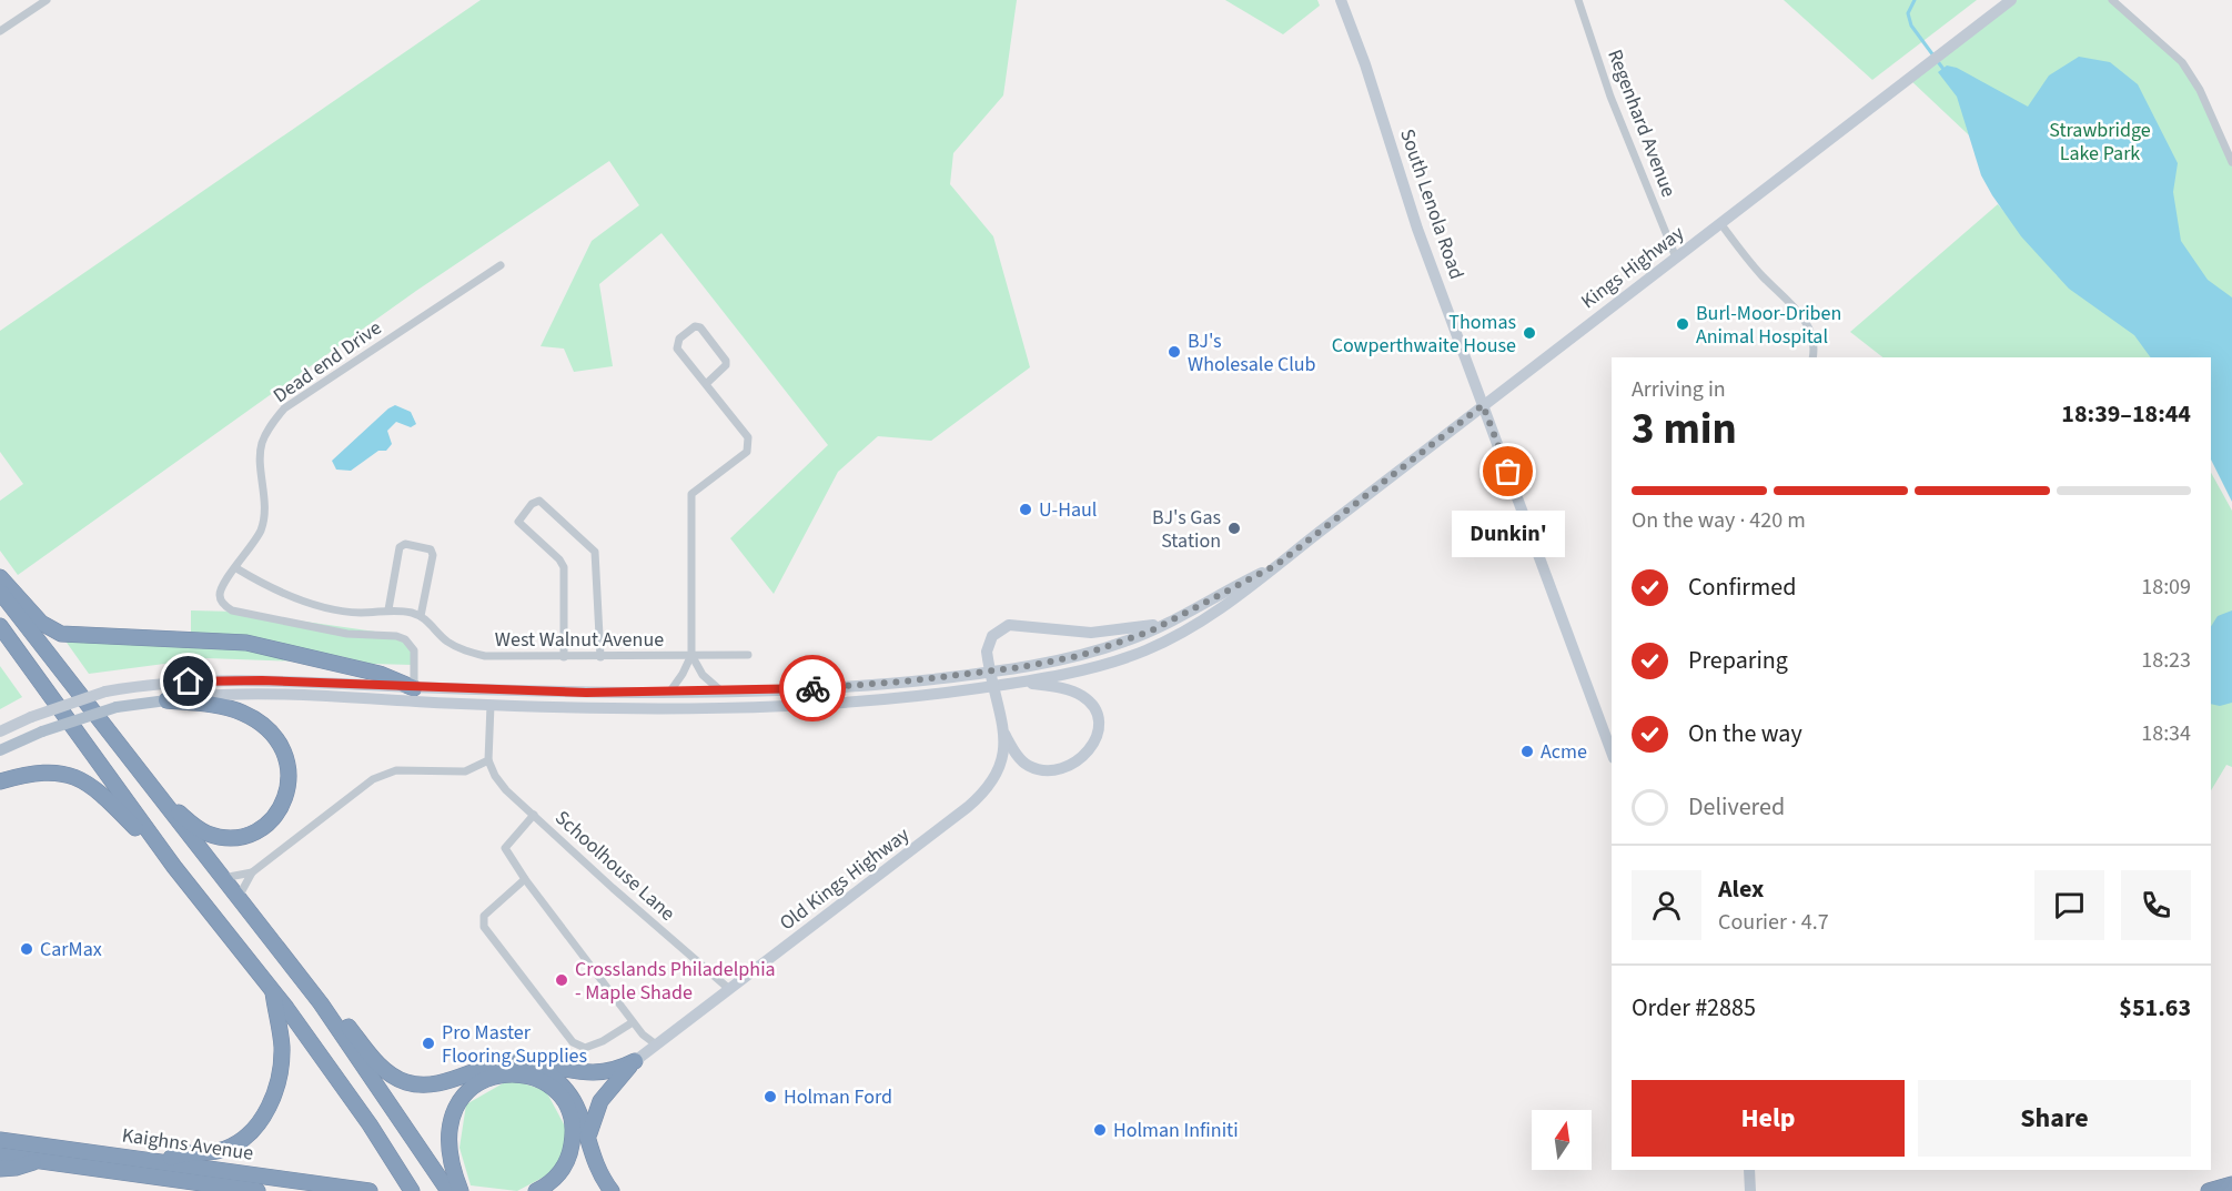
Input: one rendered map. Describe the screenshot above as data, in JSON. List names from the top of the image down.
{
  "streets": {
    "highway": ["Kaighns Avenue"],
    "main road": ["South Lenola Road", "Kings Highway", "Old Kings Highway"],
    "street": [
      "Regenhard Avenue",
      "Dead end Drive",
      "West Walnut Avenue",
      "Schoolhouse Lane"
    ]
  },
  "crossings": [
    ["Regenhard Avenue", "Kings Highway"],
    ["South Lenola Road", "Kings Highway"],
    ["Kings Highway", "Dead end Drive"],
    ["Kings Highway", "Old Kings Highway"],
    ["Schoolhouse Lane", "Old Kings Highway"]
  ],
  "parks": ["Strawbridge Lake Park"],
  "places": [
    "Burl-Moor-Driben Animal Hospital",
    "Thomas Cowperthwaite House",
    "BJ's Wholesale Club",
    "Dunkin'",
    "U-Haul",
    "BJ's Gas Station",
    "Acme",
    "CarMax",
    "Crosslands Philadelphia - Maple Shade",
    "Pro Master Flooring Supplies",
    "Holman Ford",
    "Holman Infiniti"
  ],
  "north": "top",
  "page": {
    "heading": ["3 min", "Arriving in", "18:39–18:44"],
    "panel": [
      "Alex",
      "Courier · 4.7",
      "Order #2885",
      "$51.63"
    ],
    "bar": "On the way · 420 m",
    "bubble": "Dunkin'",
    "list": [
      ["Confirmed", "18:09"],
      ["Preparing", "18:23"],
      ["On the way", "18:34"],
      "Delivered"
    ],
    "buttons": ["Help", "Share"]
  }
}
